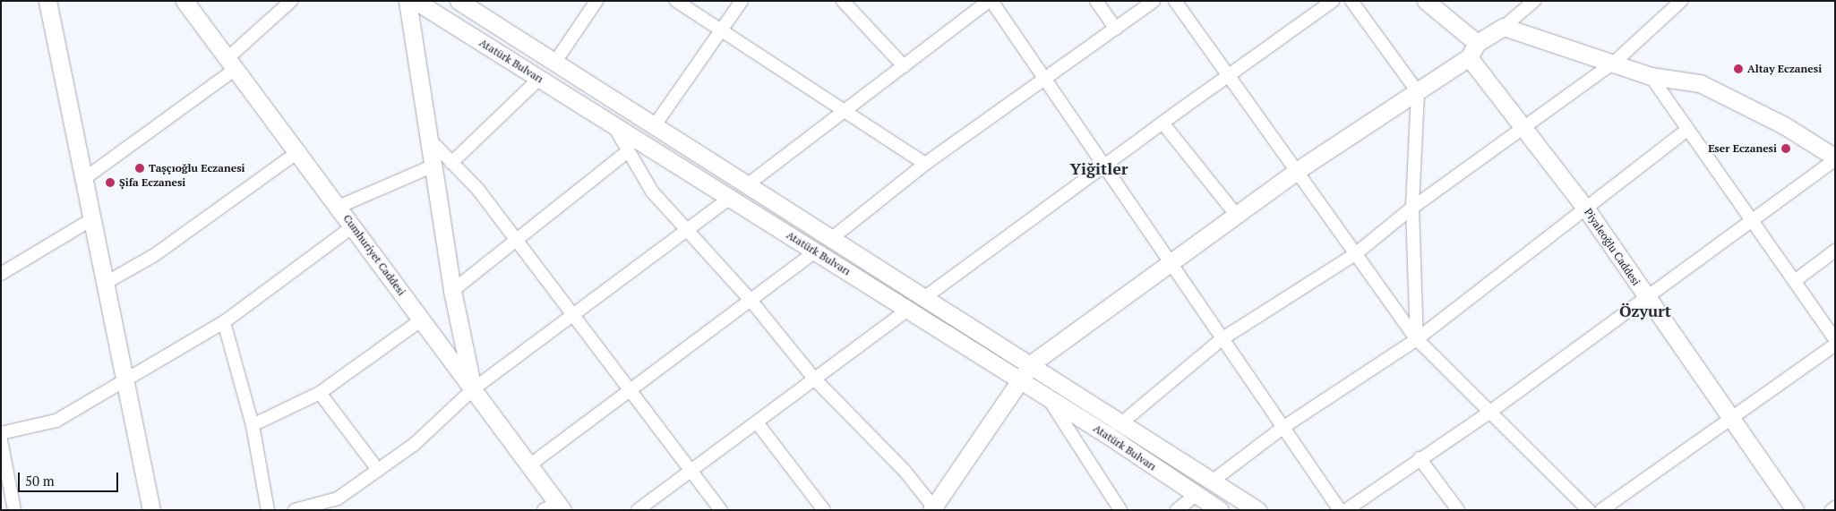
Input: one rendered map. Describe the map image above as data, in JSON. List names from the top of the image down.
{
  "streets": {
    "main road": ["Atatürk Bulvarı", "Piyaleoğlu Caddesi", "Cumhuriyet Caddesi"]
  },
  "districts": ["Yiğitler", "Özyurt"],
  "places": [
    "Altay Eczanesi",
    "Eser Eczanesi",
    "Taşçıoğlu Eczanesi",
    "Şifa Eczanesi"
  ],
  "scale_bar": "50 m"
}
